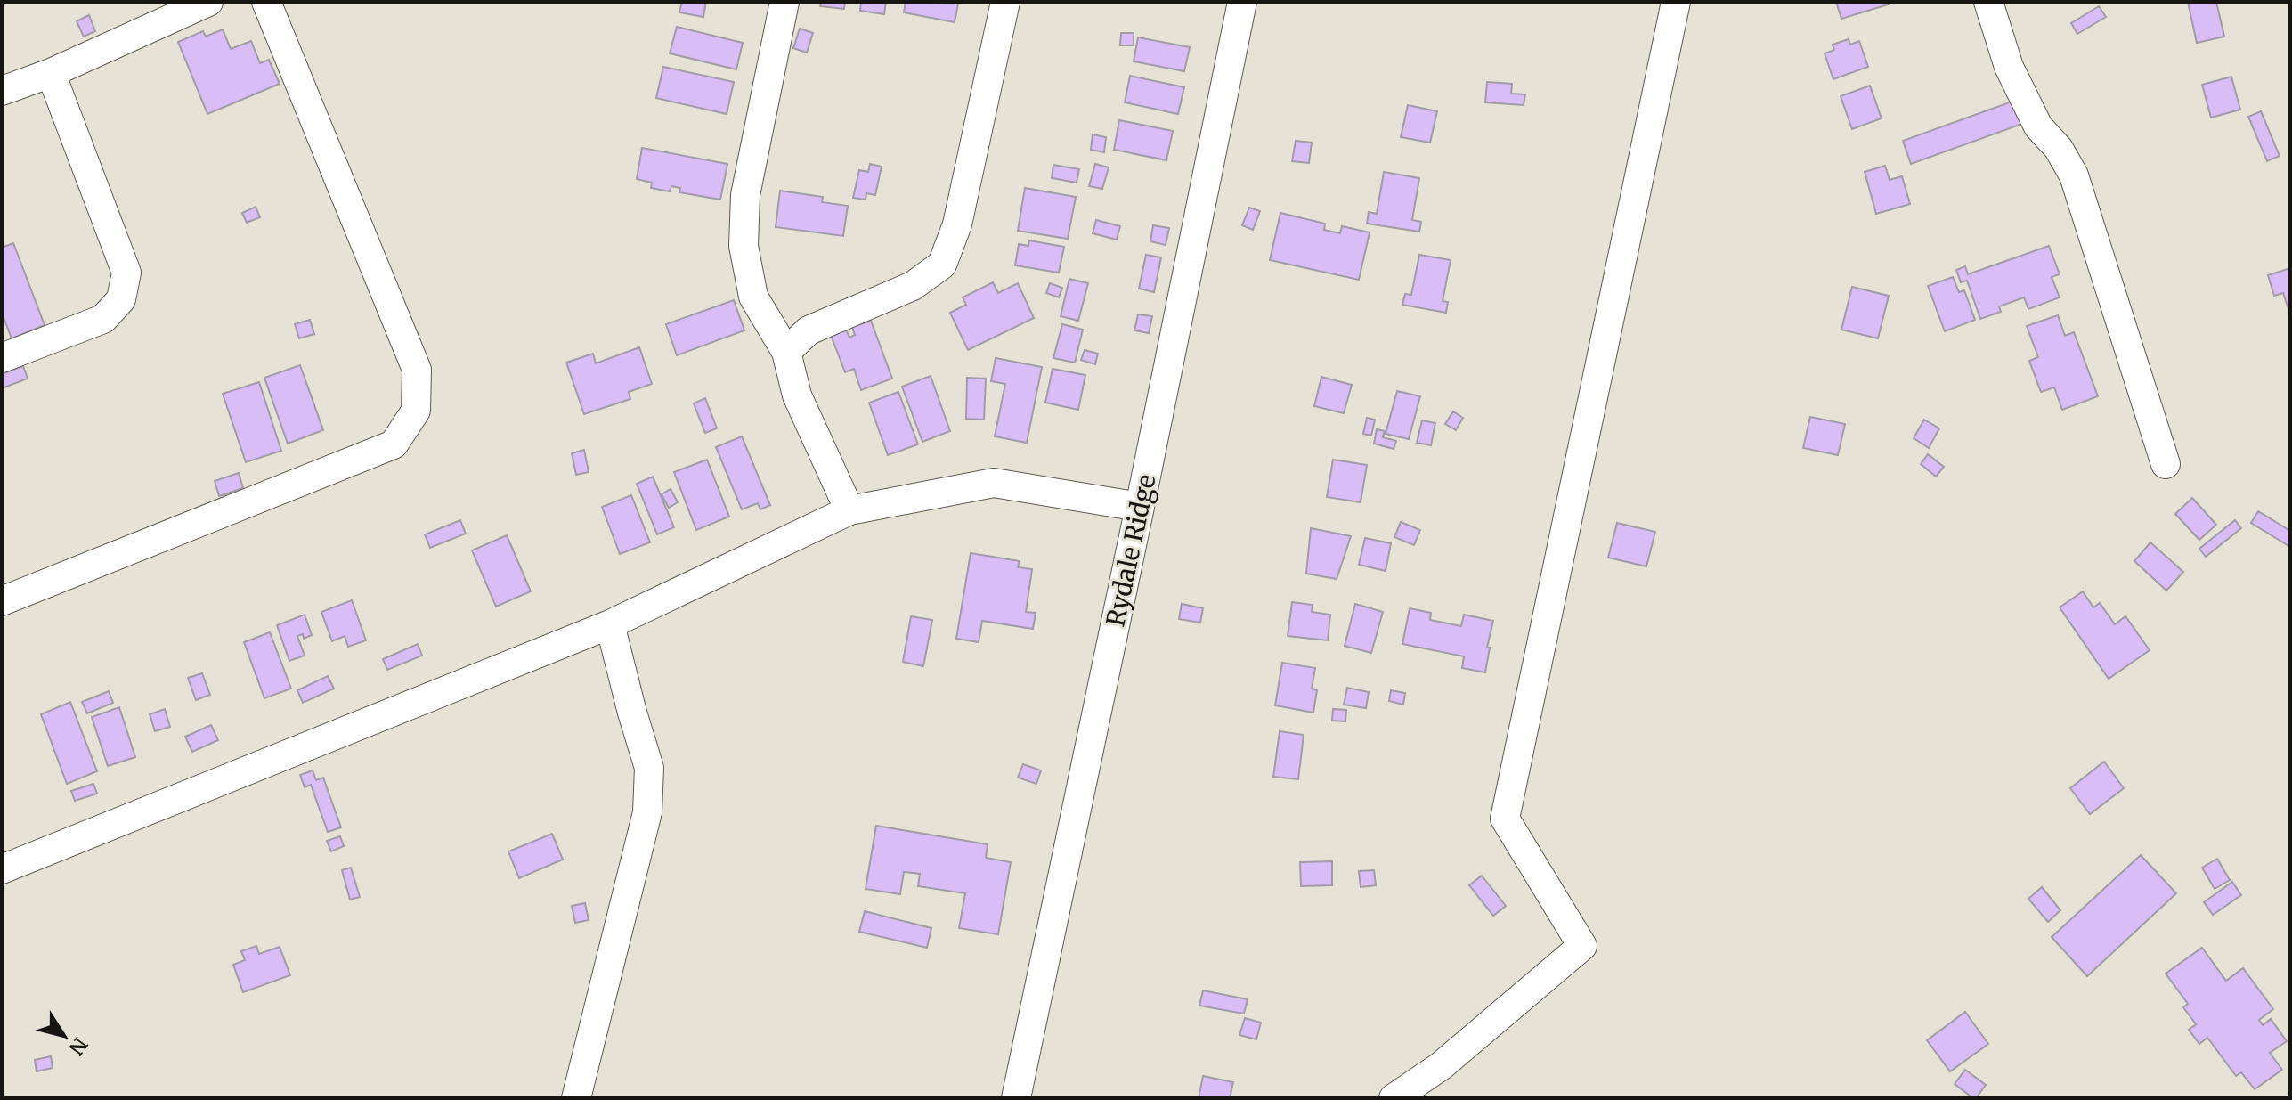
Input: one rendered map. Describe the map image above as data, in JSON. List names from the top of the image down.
{
  "streets": {
    "street": ["Rydale Ridge"]
  },
  "north": "bottom right"
}
